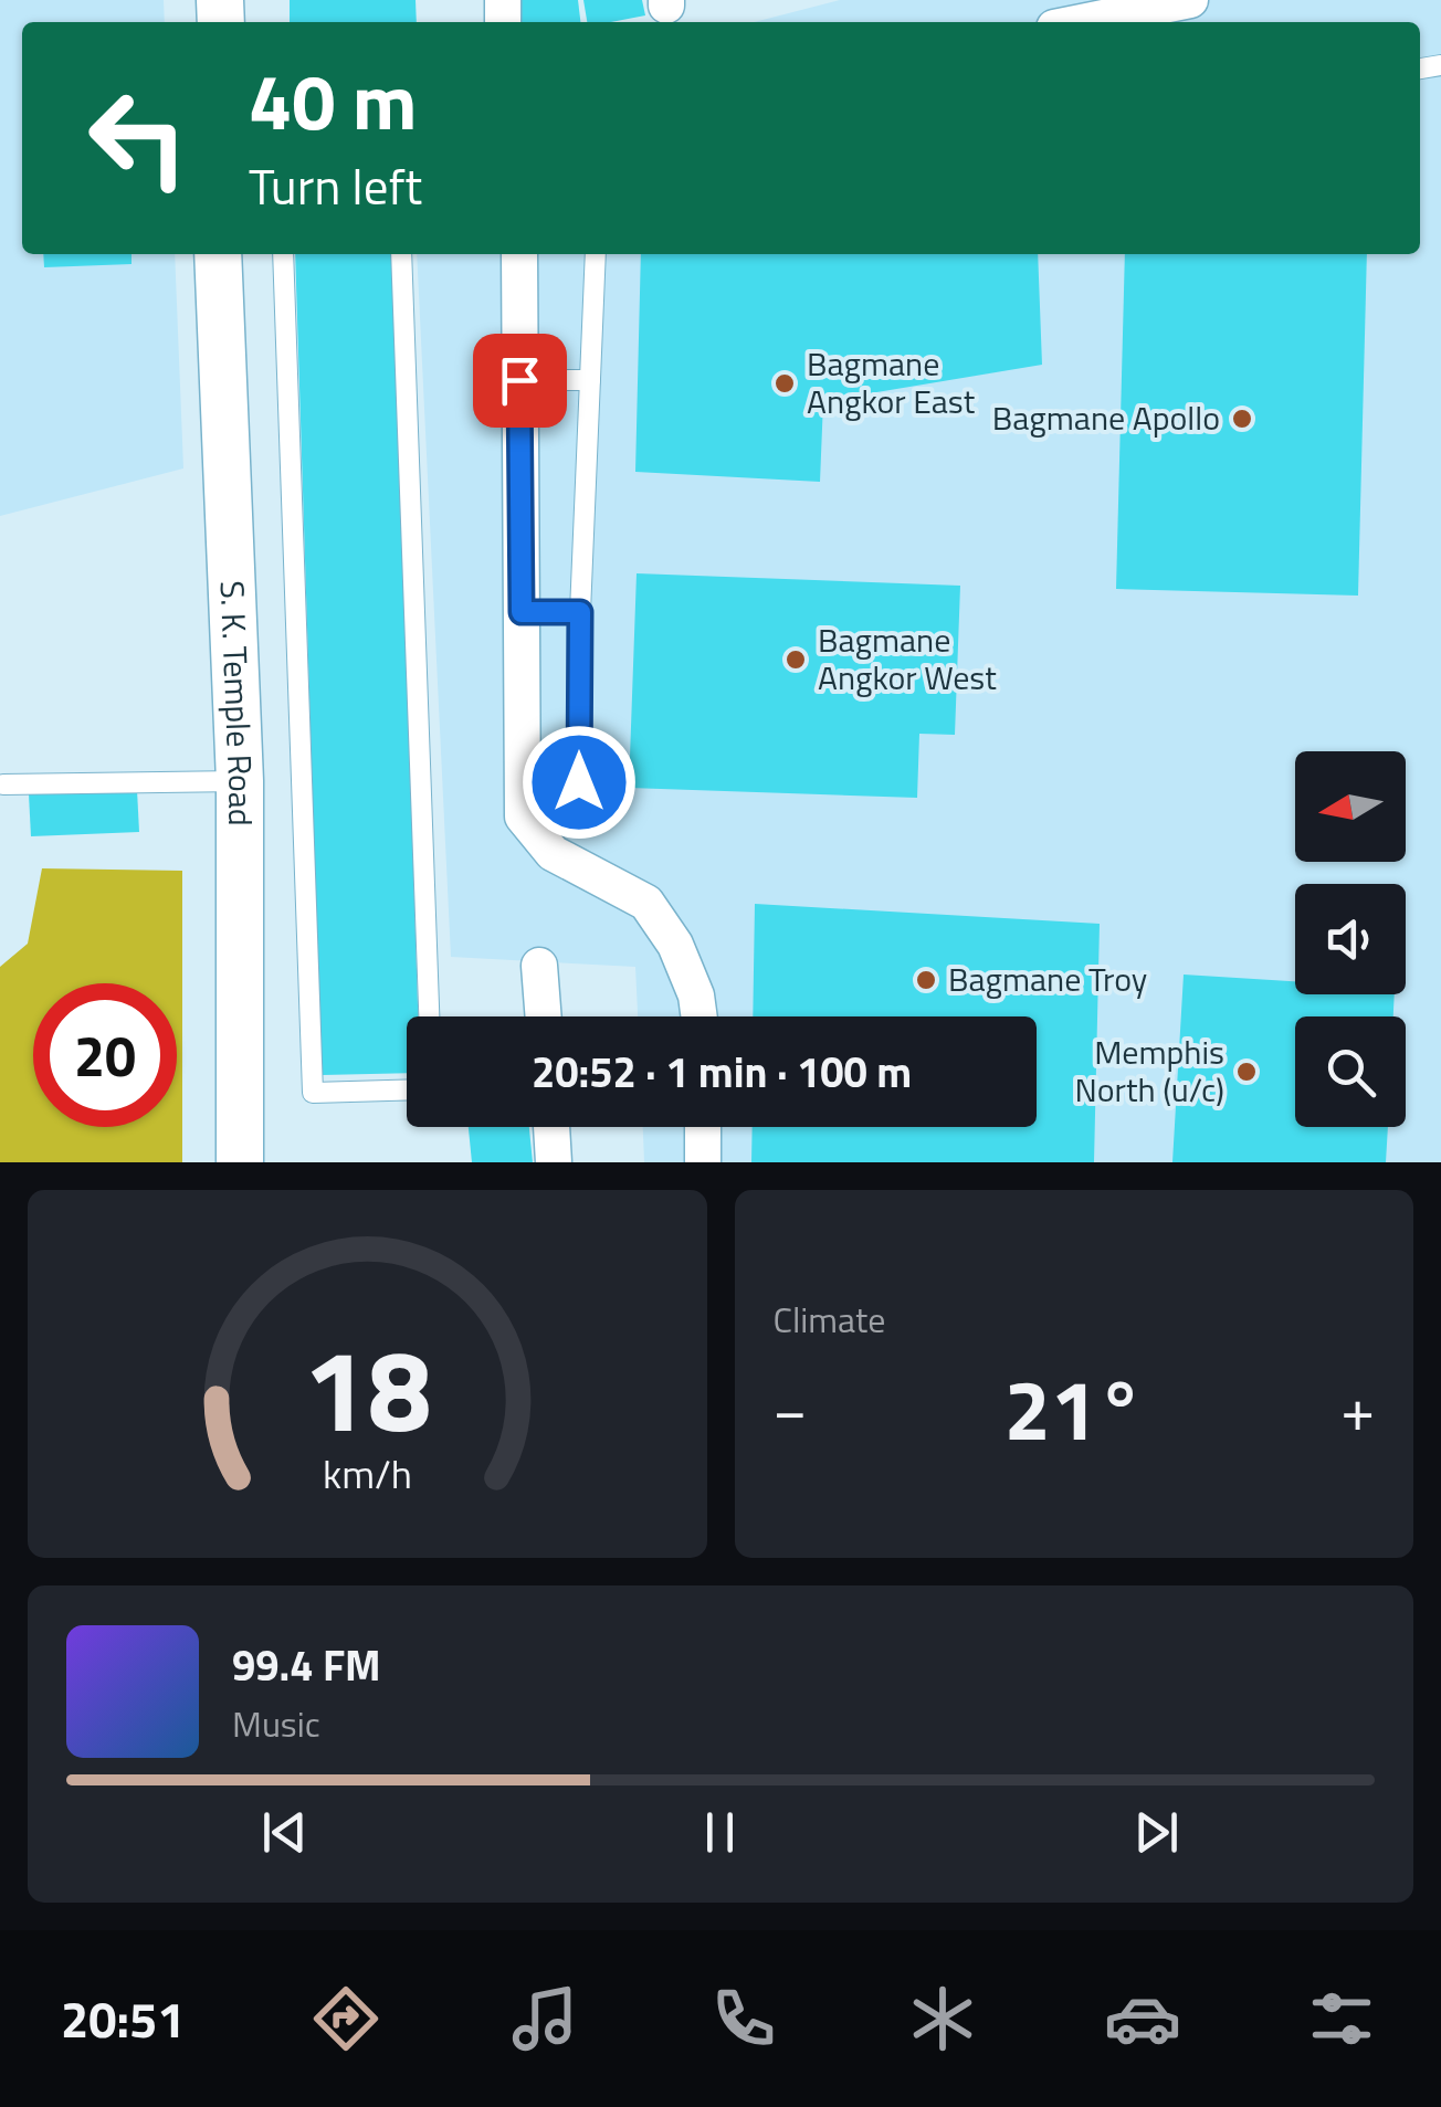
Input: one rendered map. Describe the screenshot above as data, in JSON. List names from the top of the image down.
{
  "streets": {
    "street": ["S. K. Temple Road"]
  },
  "places": [
    "Bagmane Angkor East",
    "Bagmane Apollo",
    "Bagmane Angkor West",
    "Bagmane Troy",
    "Memphis North (u/c)"
  ],
  "north": "left",
  "page": {
    "turn": ["40 m", "Turn left"],
    "limit": "20",
    "trip": "20:52 · 1 min · 100 m",
    "tile": "Climate",
    "heat": ["−", "21°", "+"],
    "song": ["99.4 FM", "Music"],
    "tabs": "20:51",
    "gauge": ["18", "km/h"]
  }
}
